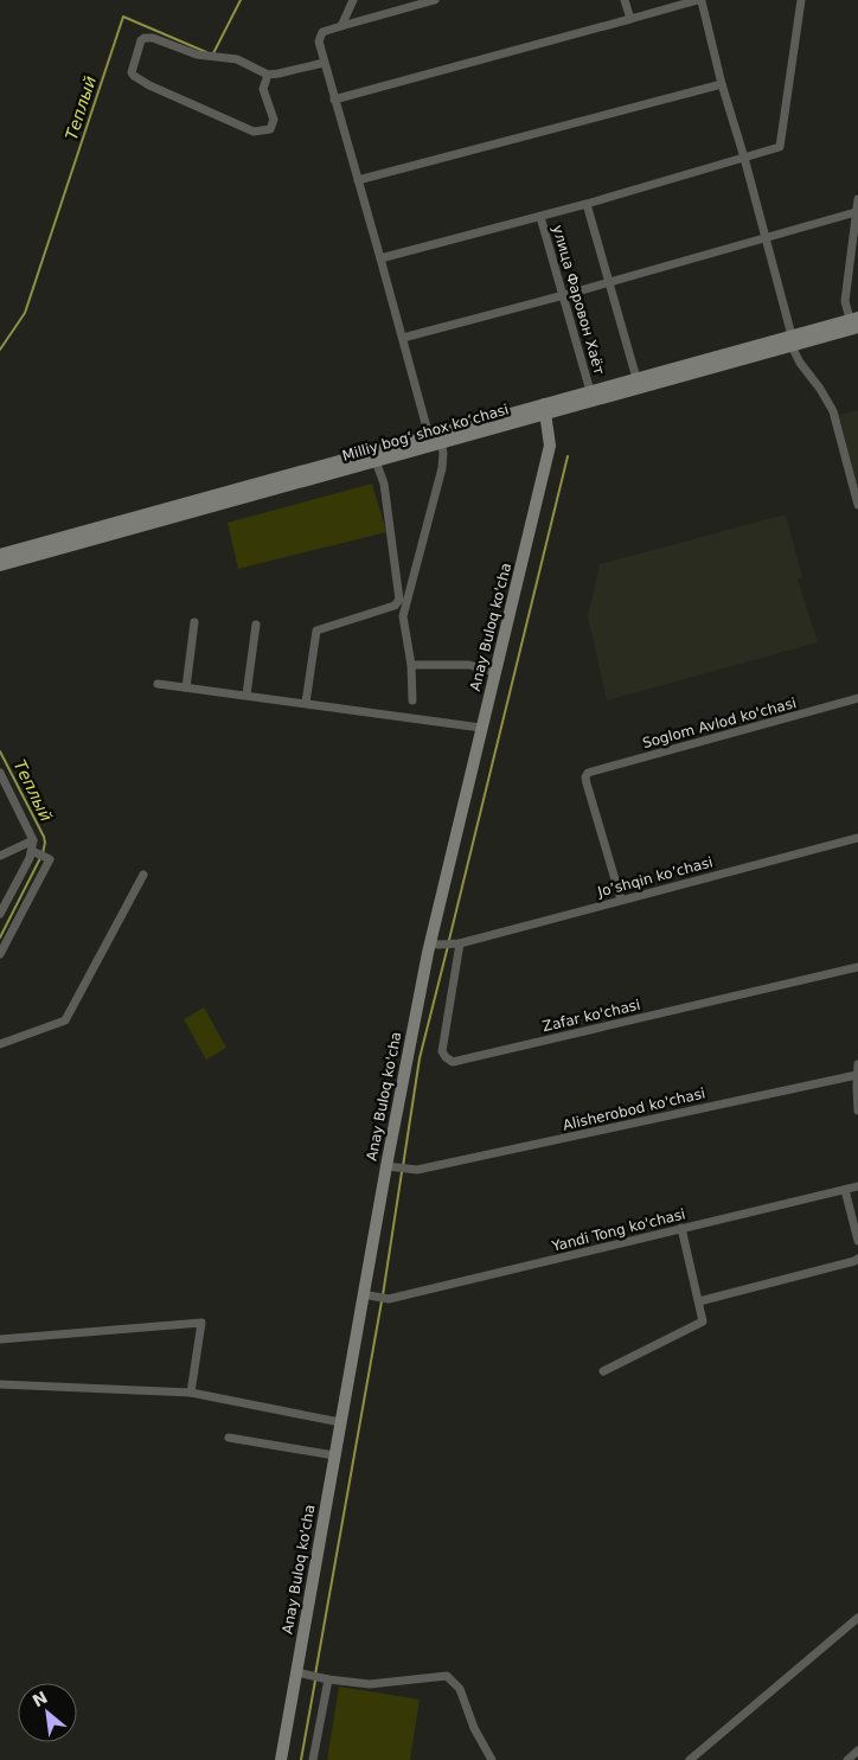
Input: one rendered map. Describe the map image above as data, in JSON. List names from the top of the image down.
{
  "streets": {
    "main road": ["Milliy bog‘ shox ko‘chasi", "Anay Buloq ko'cha"],
    "street": [
      "улица Фаровон Хаёт",
      "Soglom Avlod ko'chasi",
      "Joʼshqin koʼchasi",
      "Zafar ko'chasi",
      "Alisherobod ko'chasi",
      "Yandi Tong ko'chasi"
    ]
  },
  "crossings": [
    ["улица Фаровон Хаёт", "Milliy bog‘ shox ko‘chasi"],
    ["Milliy bog‘ shox ko‘chasi", "Anay Buloq ko'cha"],
    ["Anay Buloq ko'cha", "Joʼshqin koʼchasi"],
    ["Anay Buloq ko'cha", "Alisherobod ko'chasi"],
    ["Anay Buloq ko'cha", "Yandi Tong ko'chasi"],
    ["Soglom Avlod ko'chasi", "Joʼshqin koʼchasi"],
    ["Joʼshqin koʼchasi", "Zafar ko'chasi"]
  ],
  "water": ["Теплый"],
  "north": "top left"
}
